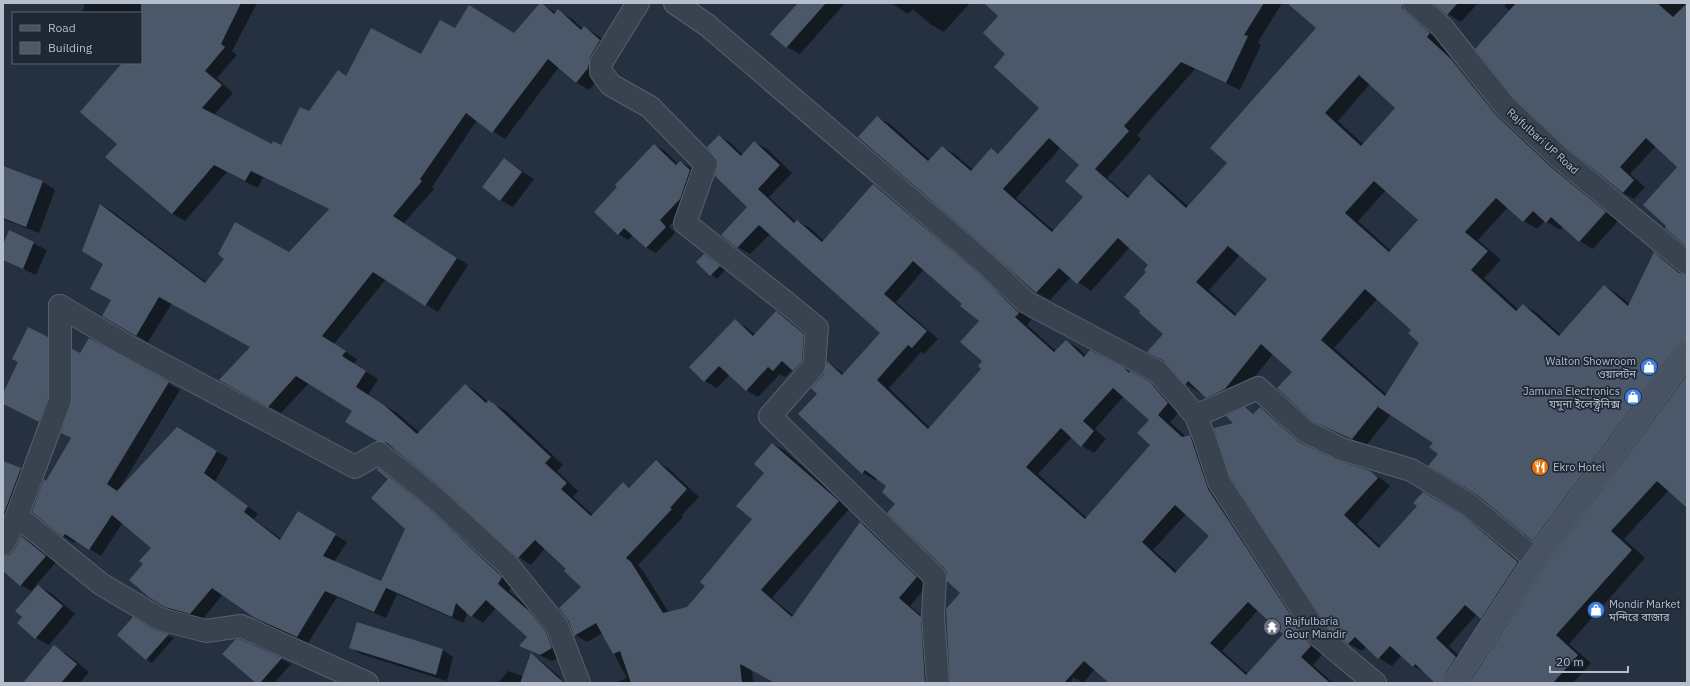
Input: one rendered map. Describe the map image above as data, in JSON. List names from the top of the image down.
{
  "streets": {
    "street": ["Rajfulbari UP Road"]
  },
  "places": {
    "shop": ["Walton Showroom ওয়ালটন", "Jamuna Electronics যমুনা ইলেক্ট্রনিক্স", "Mondir Market মন্দিরে বাজার"],
    "restaurant": ["Ekro Hotel"],
    "temple": ["Rajfulbaria Gour Mandir"]
  },
  "legend": ["Road", "Building"],
  "scale_bar": "20 m"
}
